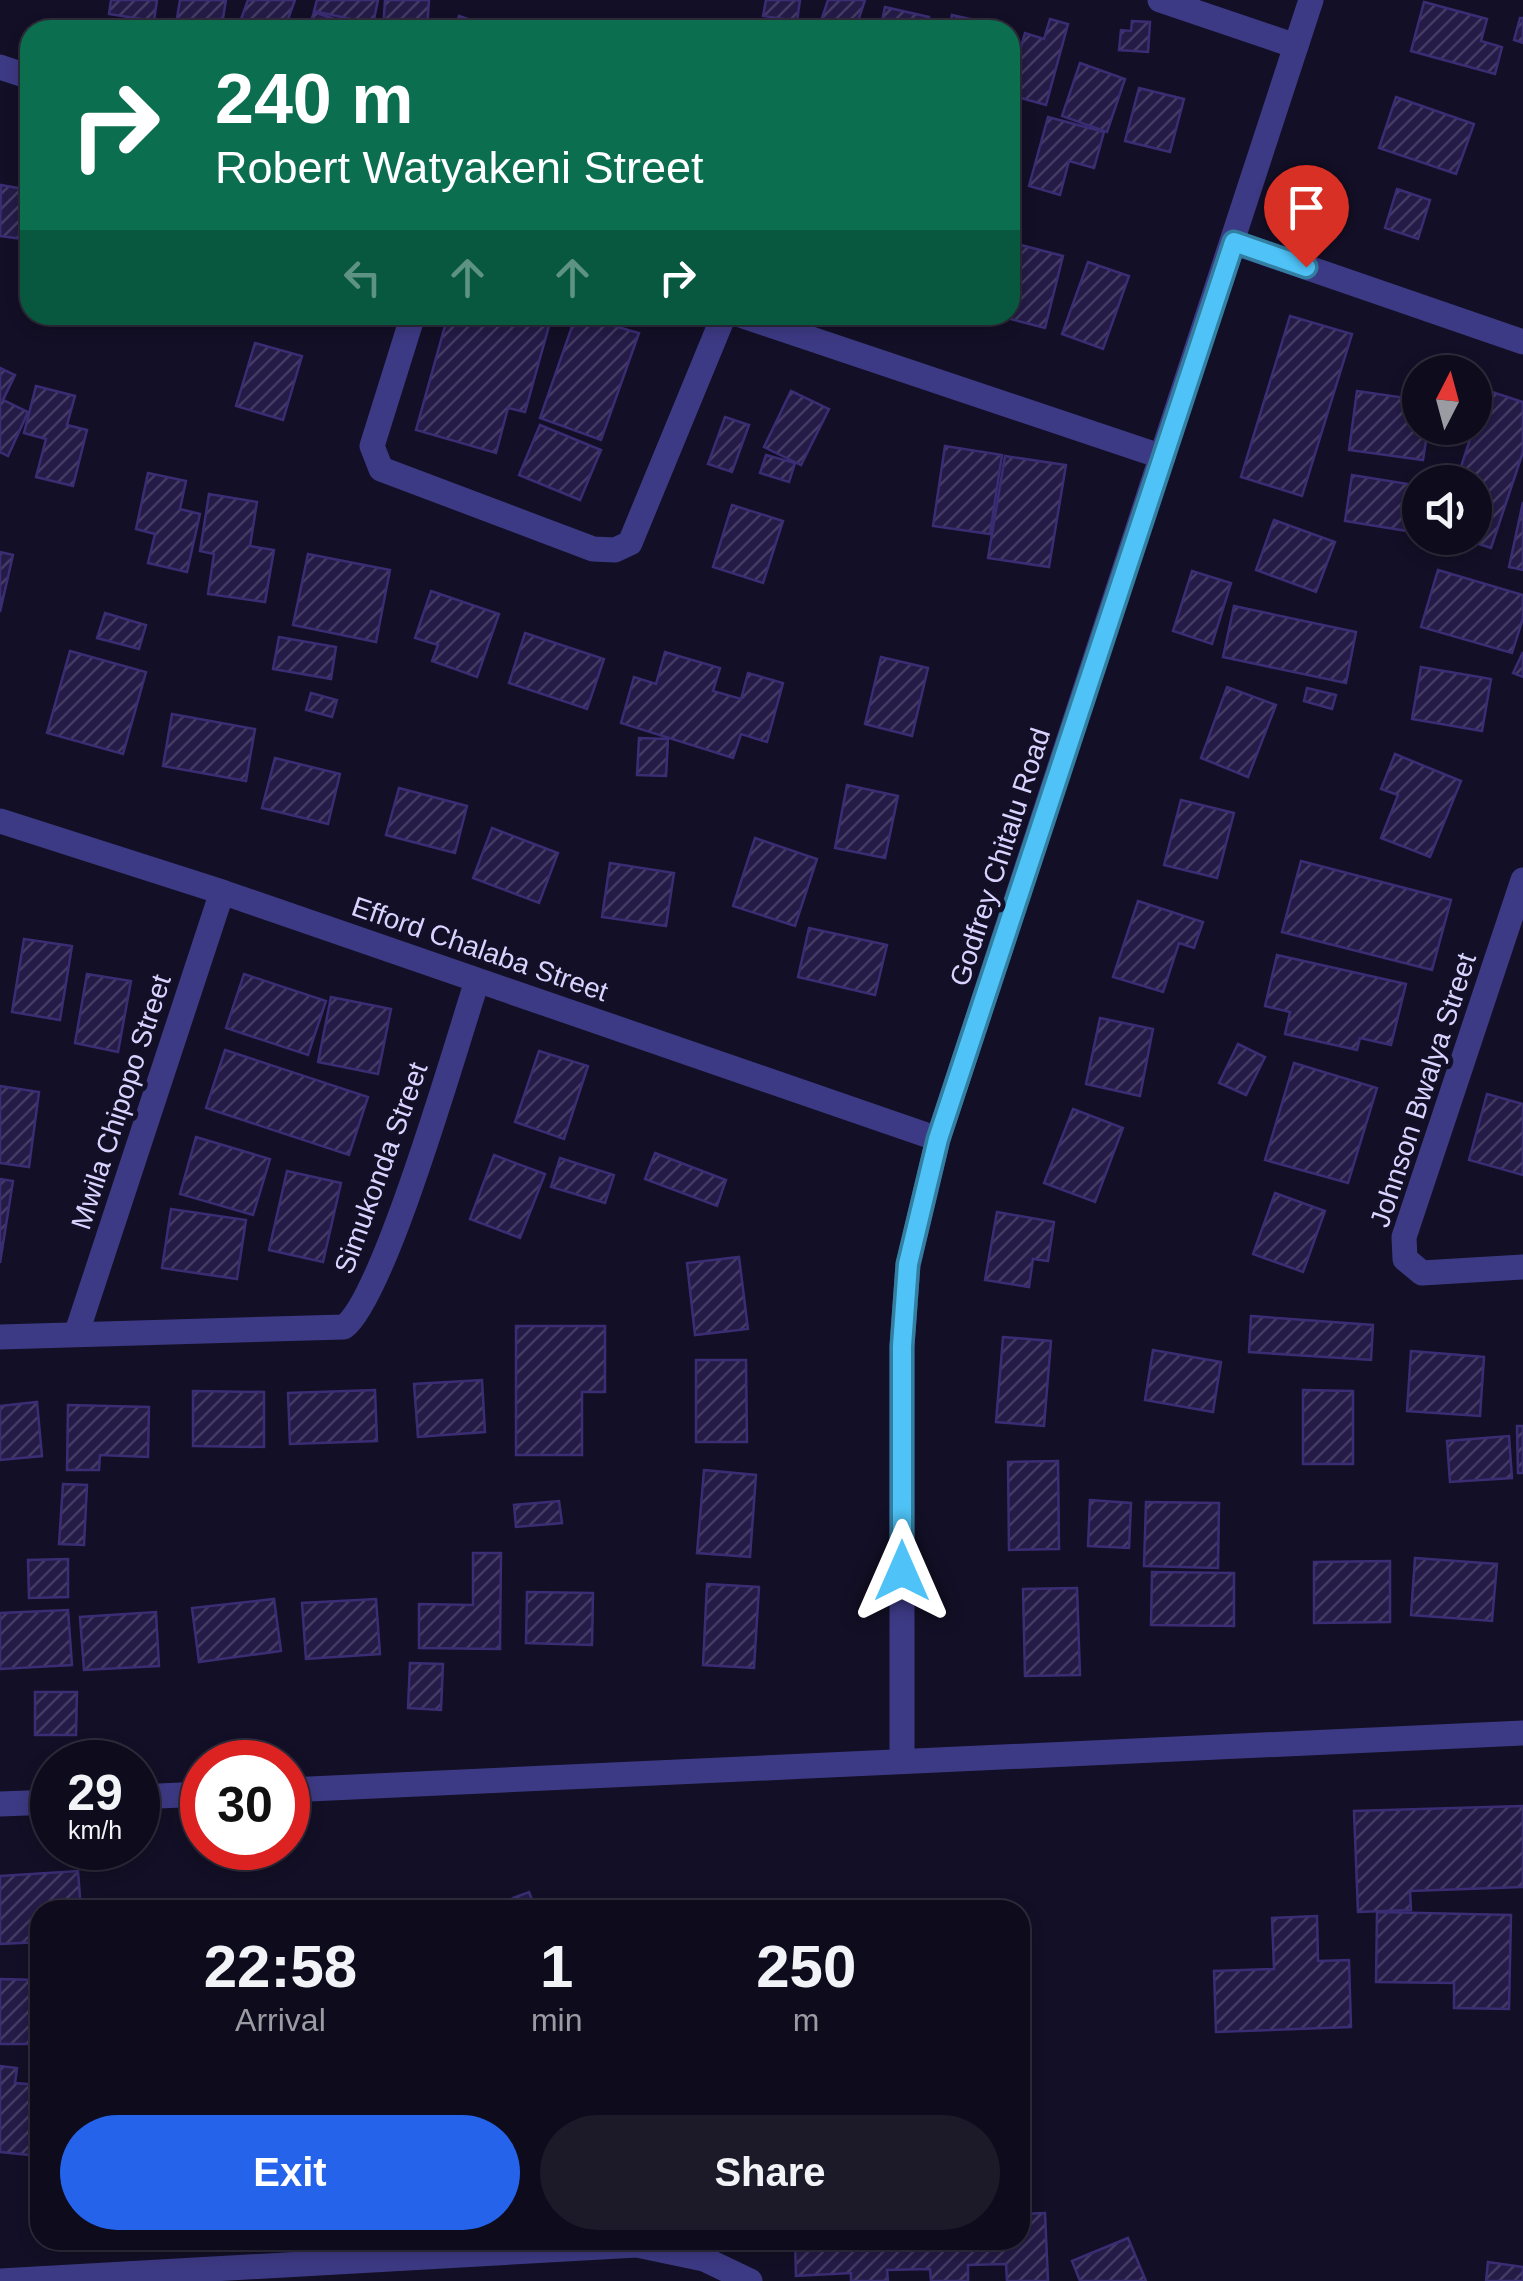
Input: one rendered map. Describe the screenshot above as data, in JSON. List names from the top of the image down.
{
  "streets": {
    "street": [
      "Godfrey Chitalu Road",
      "Efford Chalaba Street",
      "Johnson Bwalya Street",
      "Mwila Chipopo Street",
      "Simukonda Street"
    ]
  },
  "crossings": [
    ["Godfrey Chitalu Road", "Efford Chalaba Street"],
    ["Efford Chalaba Street", "Mwila Chipopo Street"],
    ["Efford Chalaba Street", "Simukonda Street"],
    ["Mwila Chipopo Street", "Simukonda Street"]
  ],
  "north": "top",
  "page": {
    "turn": ["240 m", "Robert Watyakeni Street"],
    "speed": "29 km/h",
    "limit": "30",
    "eta": [
      "22:58",
      "Arrival",
      "1",
      "min",
      "250",
      "m"
    ],
    "buttons": ["Exit", "Share"]
  }
}
